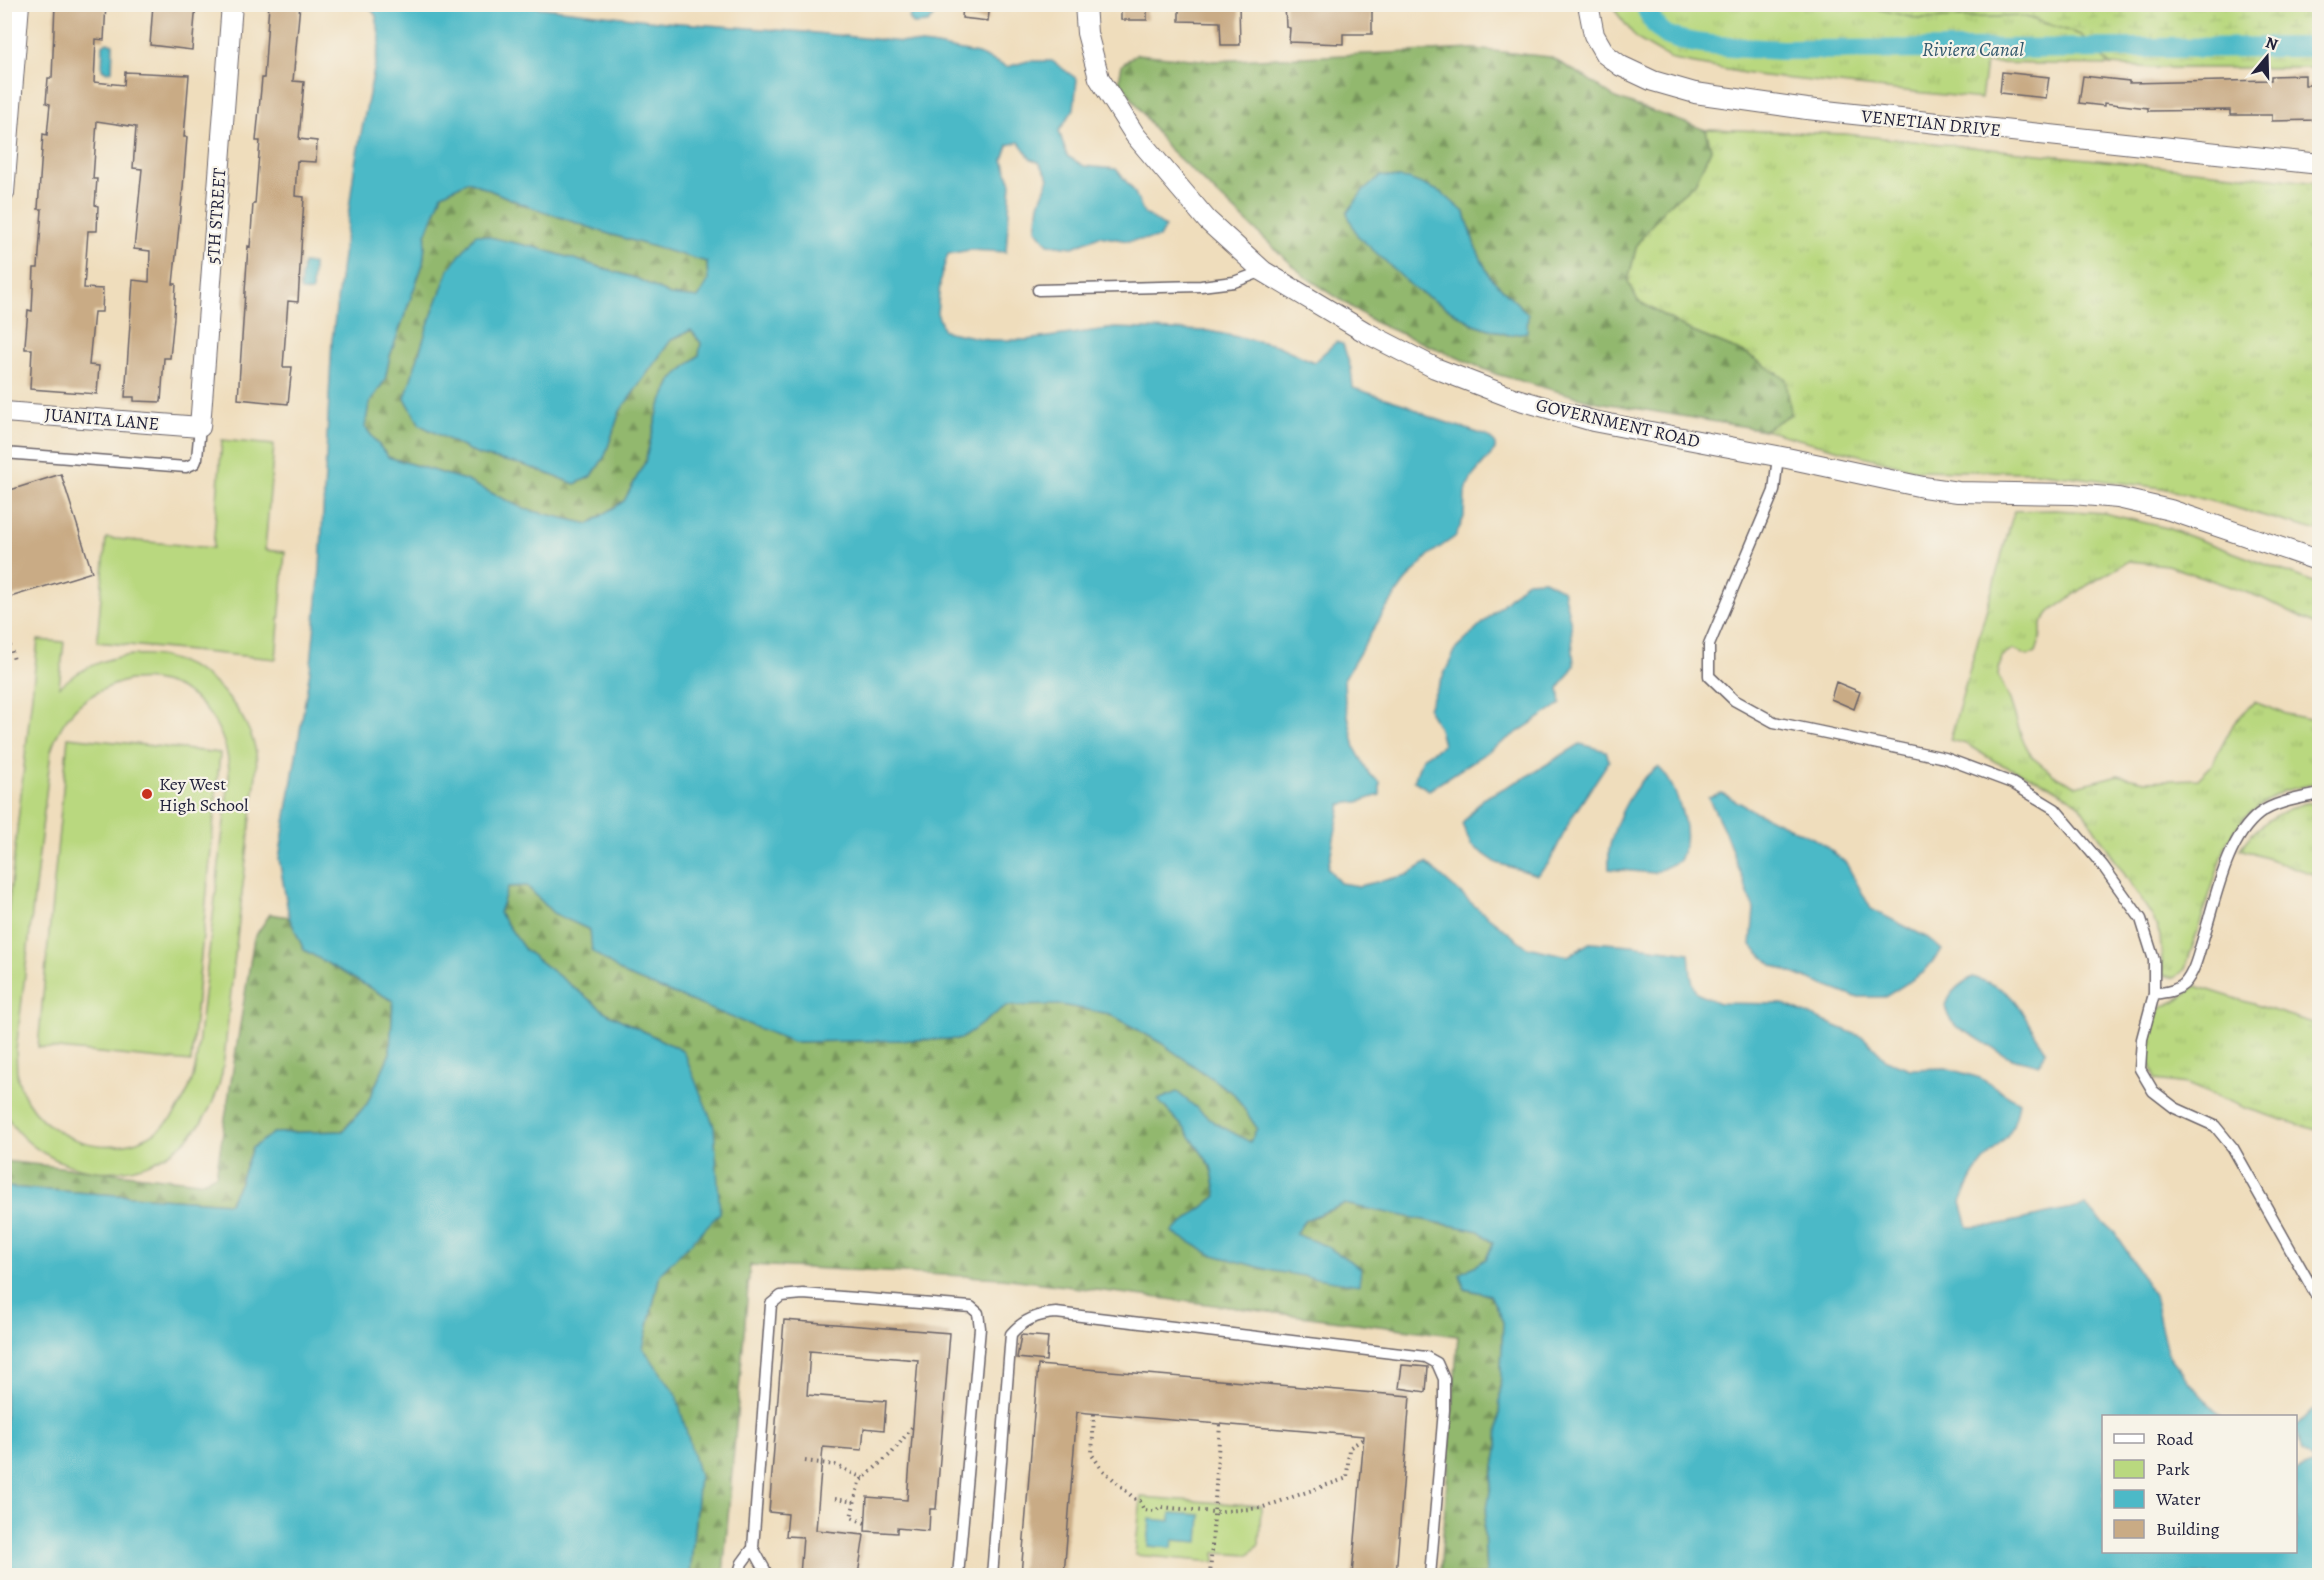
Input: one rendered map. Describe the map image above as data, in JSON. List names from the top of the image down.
{
  "streets": {
    "street": [
      "VENETIAN DRIVE",
      "5TH STREET",
      "JUANITA LANE",
      "GOVERNMENT ROAD"
    ]
  },
  "crossings": [
    ["5TH STREET", "JUANITA LANE"]
  ],
  "water": ["Riviera Canal"],
  "places": ["Key West High School"],
  "legend": [
    "Road",
    "Park",
    "Water",
    "Building"
  ],
  "north": "top"
}
